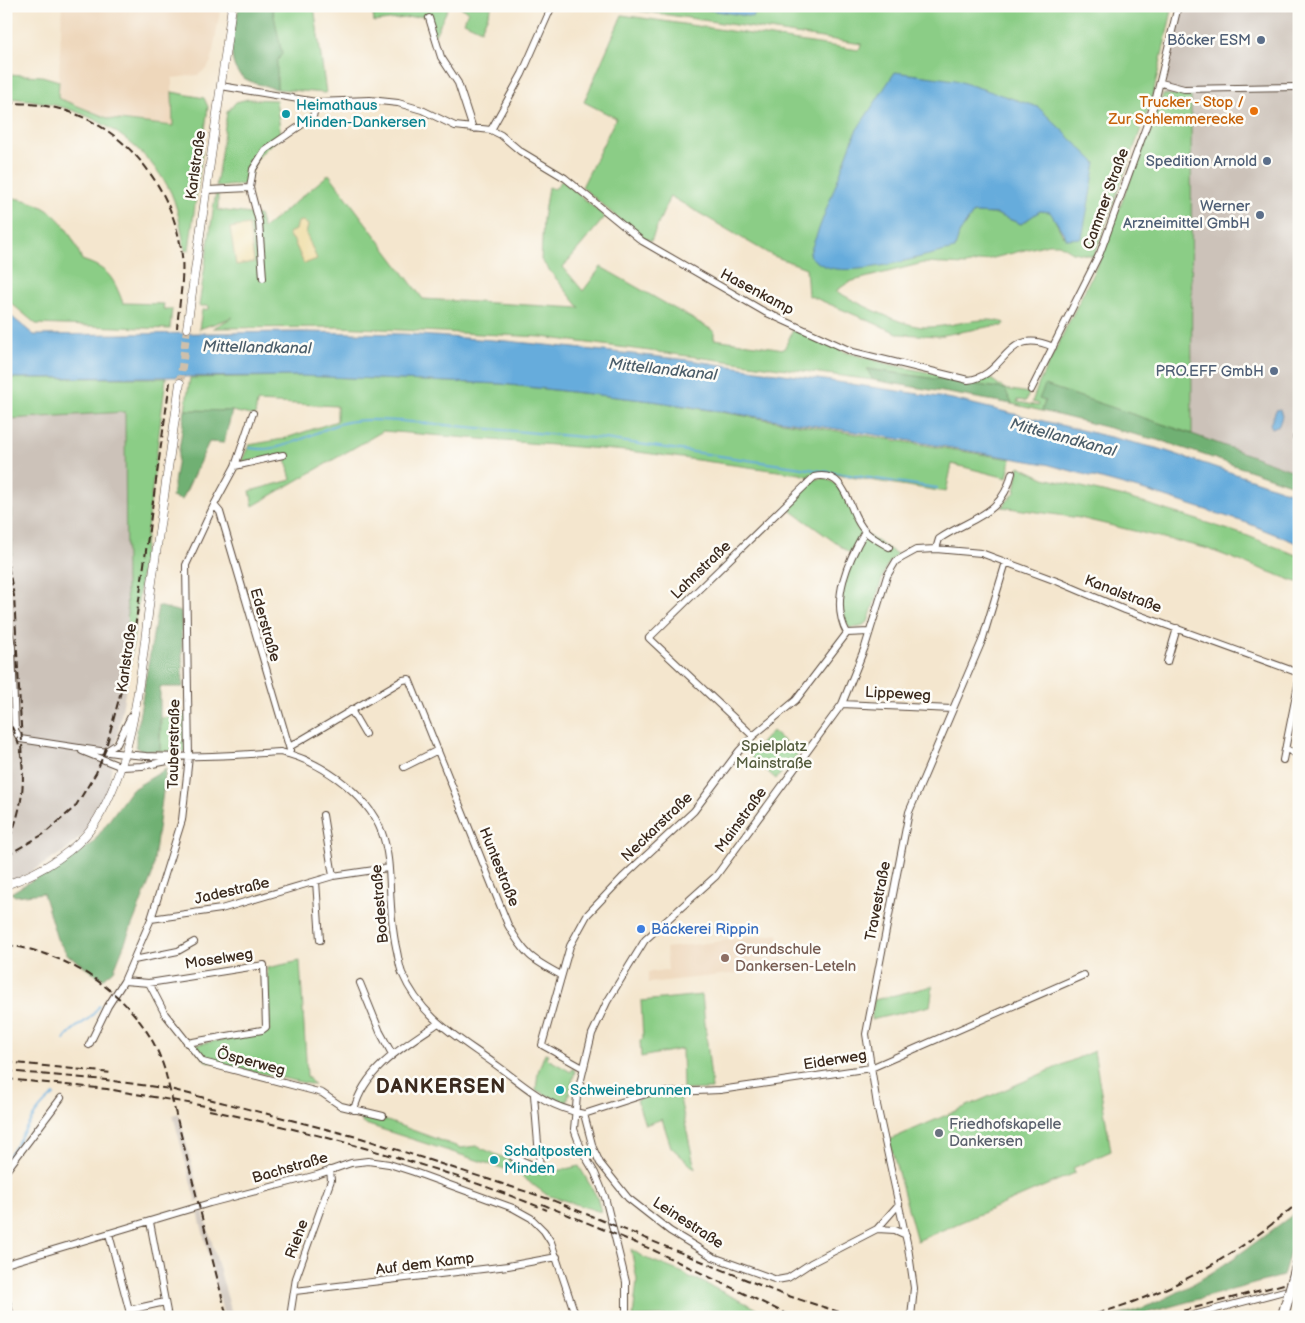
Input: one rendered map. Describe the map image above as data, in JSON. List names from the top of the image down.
{
  "streets": {
    "street": [
      "Karlstraße",
      "Cammer Straße",
      "Hasenkamp",
      "Lahnstraße",
      "Kanalstraße",
      "Ederstraße",
      "Lippeweg",
      "Tauberstraße",
      "Mainstraße",
      "Neckarstraße",
      "Huntestraße",
      "Jadestraße",
      "Travestraße",
      "Bodestraße",
      "Moselweg",
      "Eiderweg",
      "Ösperweg",
      "Bachstraße",
      "Leinestraße",
      "Riehe",
      "Auf dem Kamp"
    ]
  },
  "crossings": [
    ["Karlstraße", "Bodestraße"],
    ["Cammer Straße", "Hasenkamp"],
    ["Lahnstraße", "Neckarstraße"],
    ["Kanalstraße", "Mainstraße"],
    ["Kanalstraße", "Travestraße"],
    ["Ederstraße", "Tauberstraße"],
    ["Ederstraße", "Bodestraße"],
    ["Lippeweg", "Mainstraße"],
    ["Lippeweg", "Travestraße"],
    ["Tauberstraße", "Jadestraße"],
    ["Tauberstraße", "Bodestraße"],
    ["Tauberstraße", "Moselweg"],
    ["Mainstraße", "Neckarstraße"],
    ["Mainstraße", "Bodestraße"],
    ["Neckarstraße", "Huntestraße"],
    ["Jadestraße", "Bodestraße"],
    ["Travestraße", "Eiderweg"],
    ["Travestraße", "Leinestraße"],
    ["Moselweg", "Ösperweg"],
    ["Eiderweg", "Leinestraße"],
    ["Bachstraße", "Riehe"],
    ["Bachstraße", "Auf dem Kamp"],
    ["Riehe", "Auf dem Kamp"]
  ],
  "districts": ["DANKERSEN"],
  "water": ["Mittellandkanal"],
  "parks": ["Spielplatz Mainstraße"],
  "places": [
    "Böcker ESM",
    "Trucker - Stop / Zur Schlemmerecke",
    "Heimathaus Minden-Dankersen",
    "Spedition Arnold",
    "Werner Arzneimittel GmbH",
    "PRO.EFF GmbH",
    "Bäckerei Rippin",
    "Grundschule Dankersen-Leteln",
    "Schweinebrunnen",
    "Friedhofskapelle Dankersen",
    "Schaltposten Minden"
  ]
}
